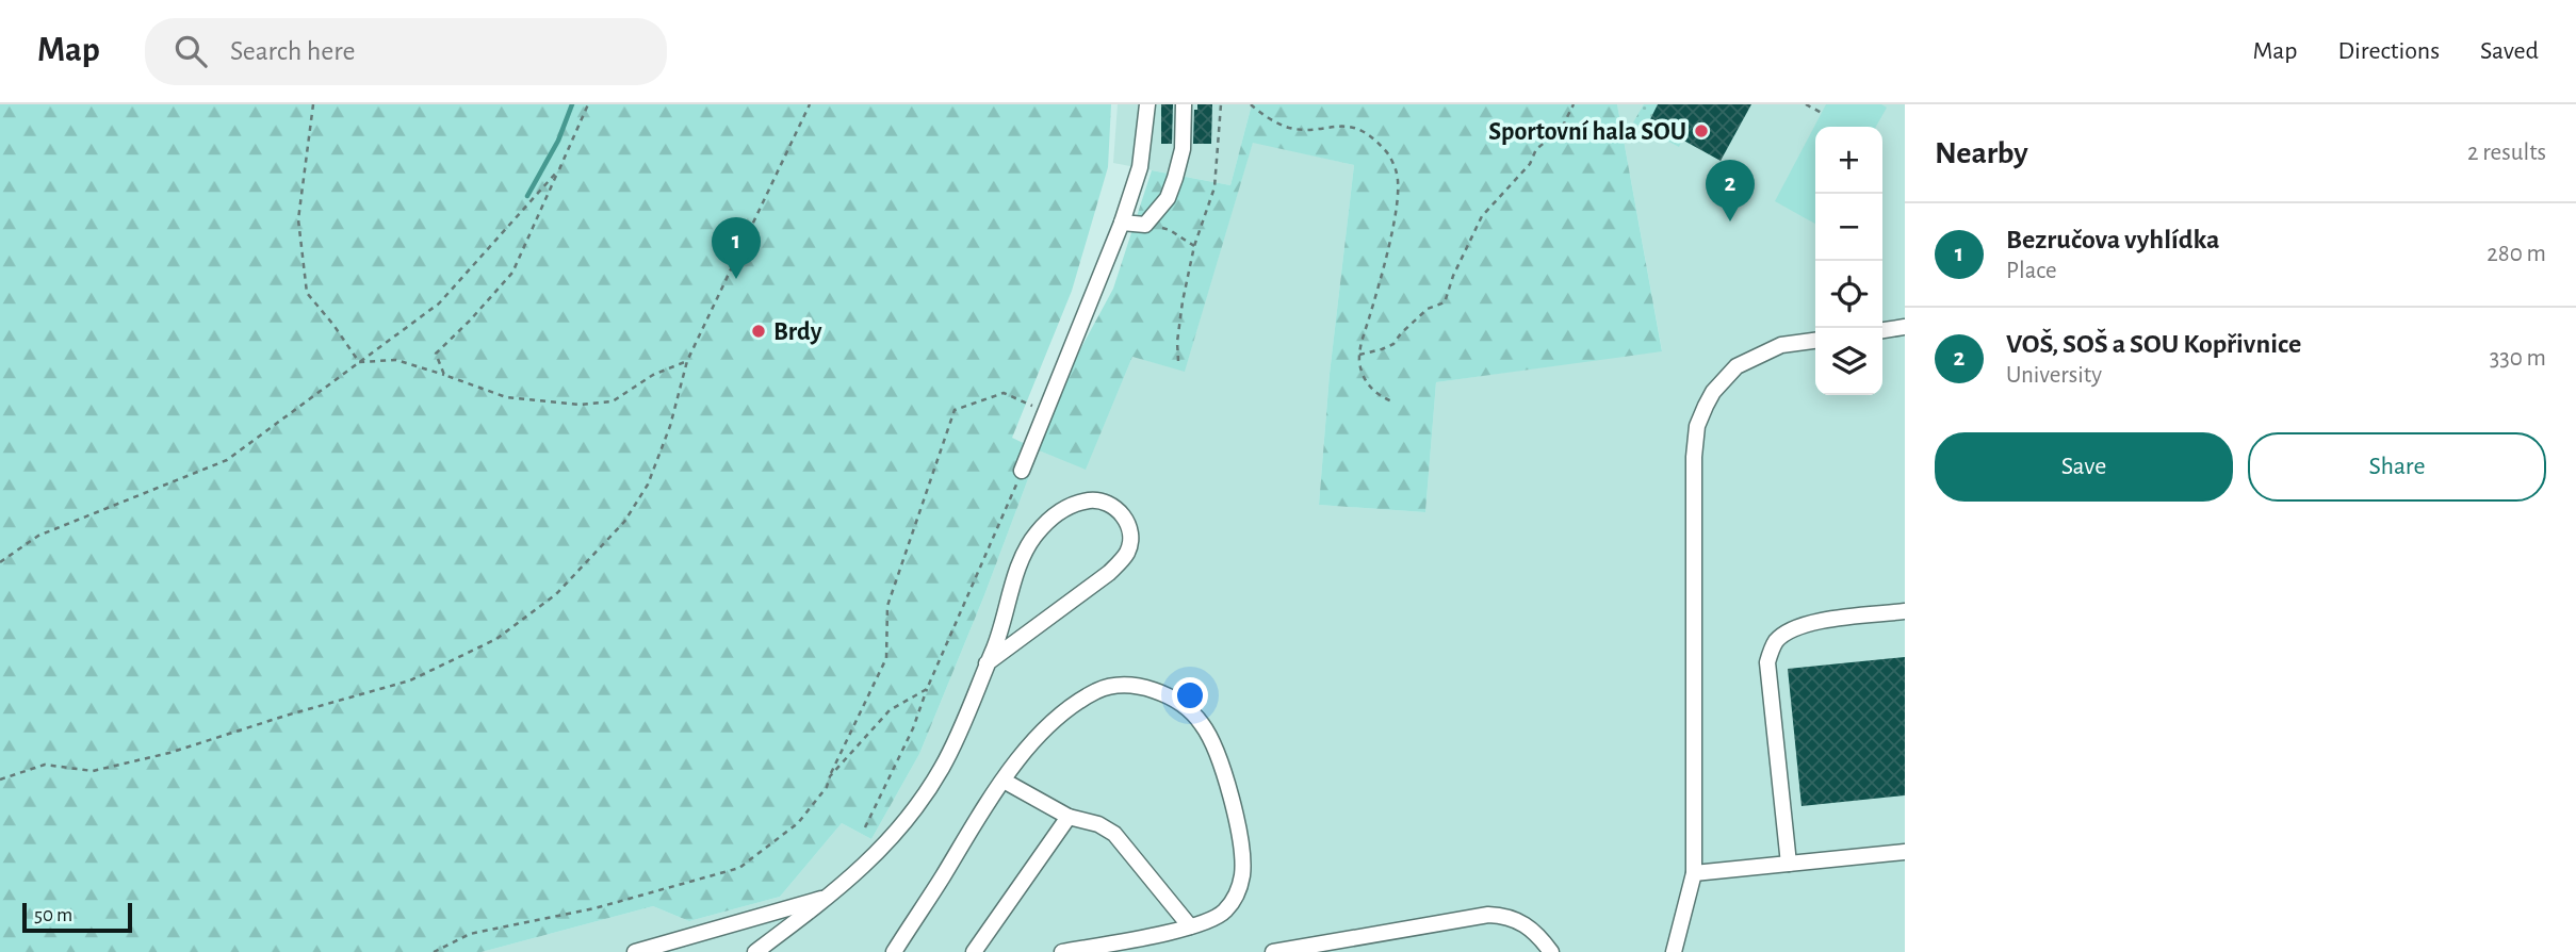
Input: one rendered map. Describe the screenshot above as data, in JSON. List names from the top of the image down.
{
  "places": ["Sportovní hala SOU", "Brdy"],
  "scale_bar": "50 m",
  "page": {
    "header": "Map",
    "search": "Search here",
    "nav": ["Map", "Directions", "Saved"],
    "heading": ["Nearby", "2 results"],
    "map_buttons": ["+", "−"],
    "pins": ["2", "1"],
    "list": [
      {
        "mark": "1",
        "name": "Bezručova vyhlídka",
        "note": "Place",
        "value": "280 m"
      },
      {
        "mark": "2",
        "name": "VOŠ, SOŠ a SOU Kopřivnice",
        "note": "University",
        "value": "330 m"
      }
    ],
    "buttons": ["Save", "Share"],
    "scale": "50 m"
  }
}
